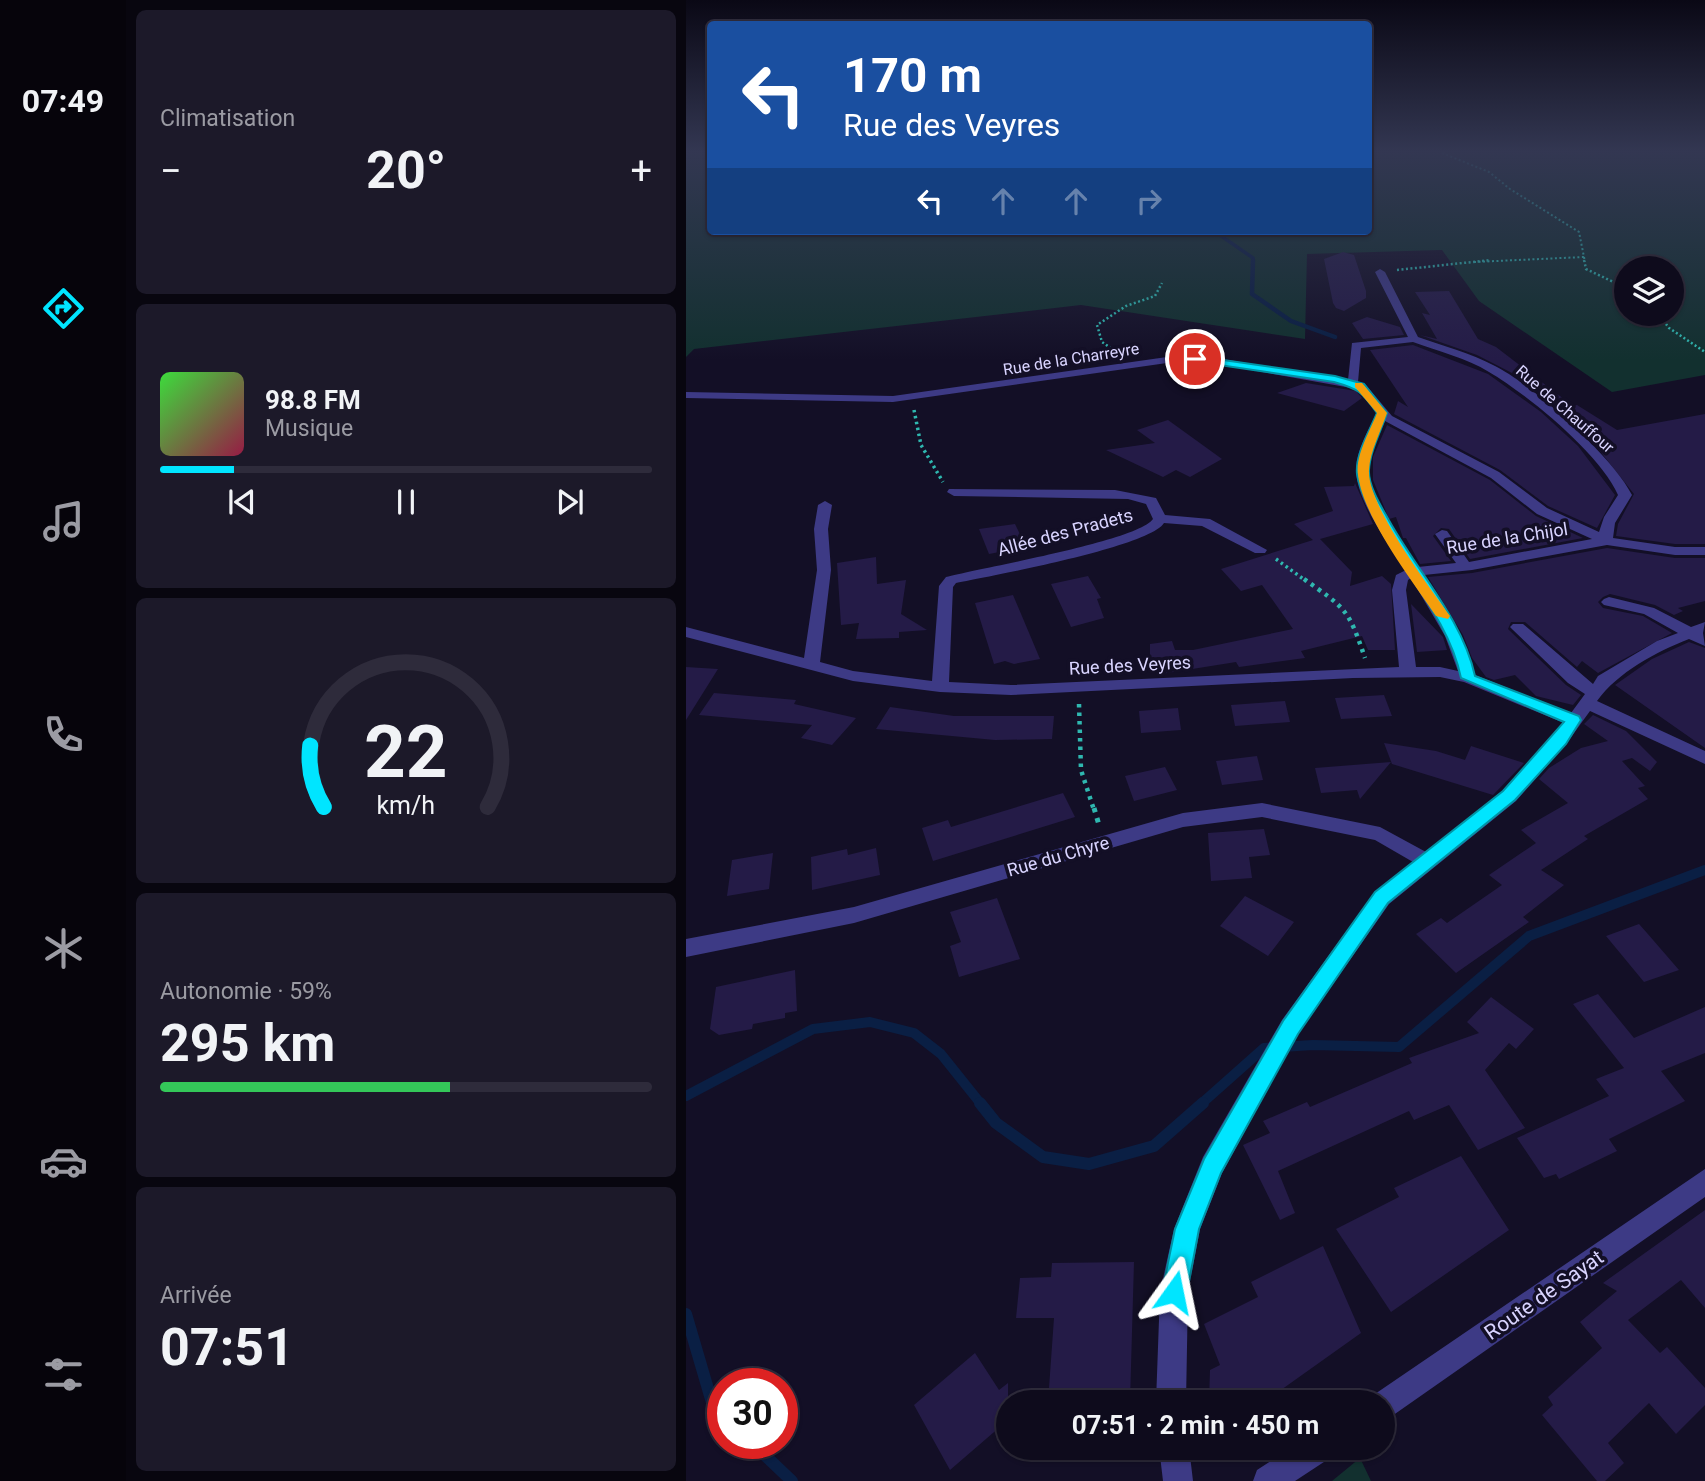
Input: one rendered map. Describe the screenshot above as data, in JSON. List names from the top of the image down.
{
  "streets": {
    "street": [
      "Rue de la Charreyre",
      "Rue de Chauffour",
      "Allée des Pradets",
      "Rue de la Chijol",
      "Rue des Veyres",
      "Rue du Chyre",
      "Route de Sayat"
    ]
  },
  "crossings": [
    ["Rue de Chauffour", "Rue de la Chijol"],
    ["Allée des Pradets", "Rue des Veyres"]
  ],
  "page": {
    "tabs": "07:49",
    "tile": [
      "Climatisation",
      ["Autonomie · 59%", "295 km"],
      ["Arrivée", "07:51"]
    ],
    "turn": ["170 m", "Rue des Veyres"],
    "heat": ["−", "20°", "+"],
    "song": ["98.8 FM", "Musique"],
    "limit": "30",
    "trip": "07:51 · 2 min · 450 m",
    "gauge": ["22", "km/h"]
  }
}
